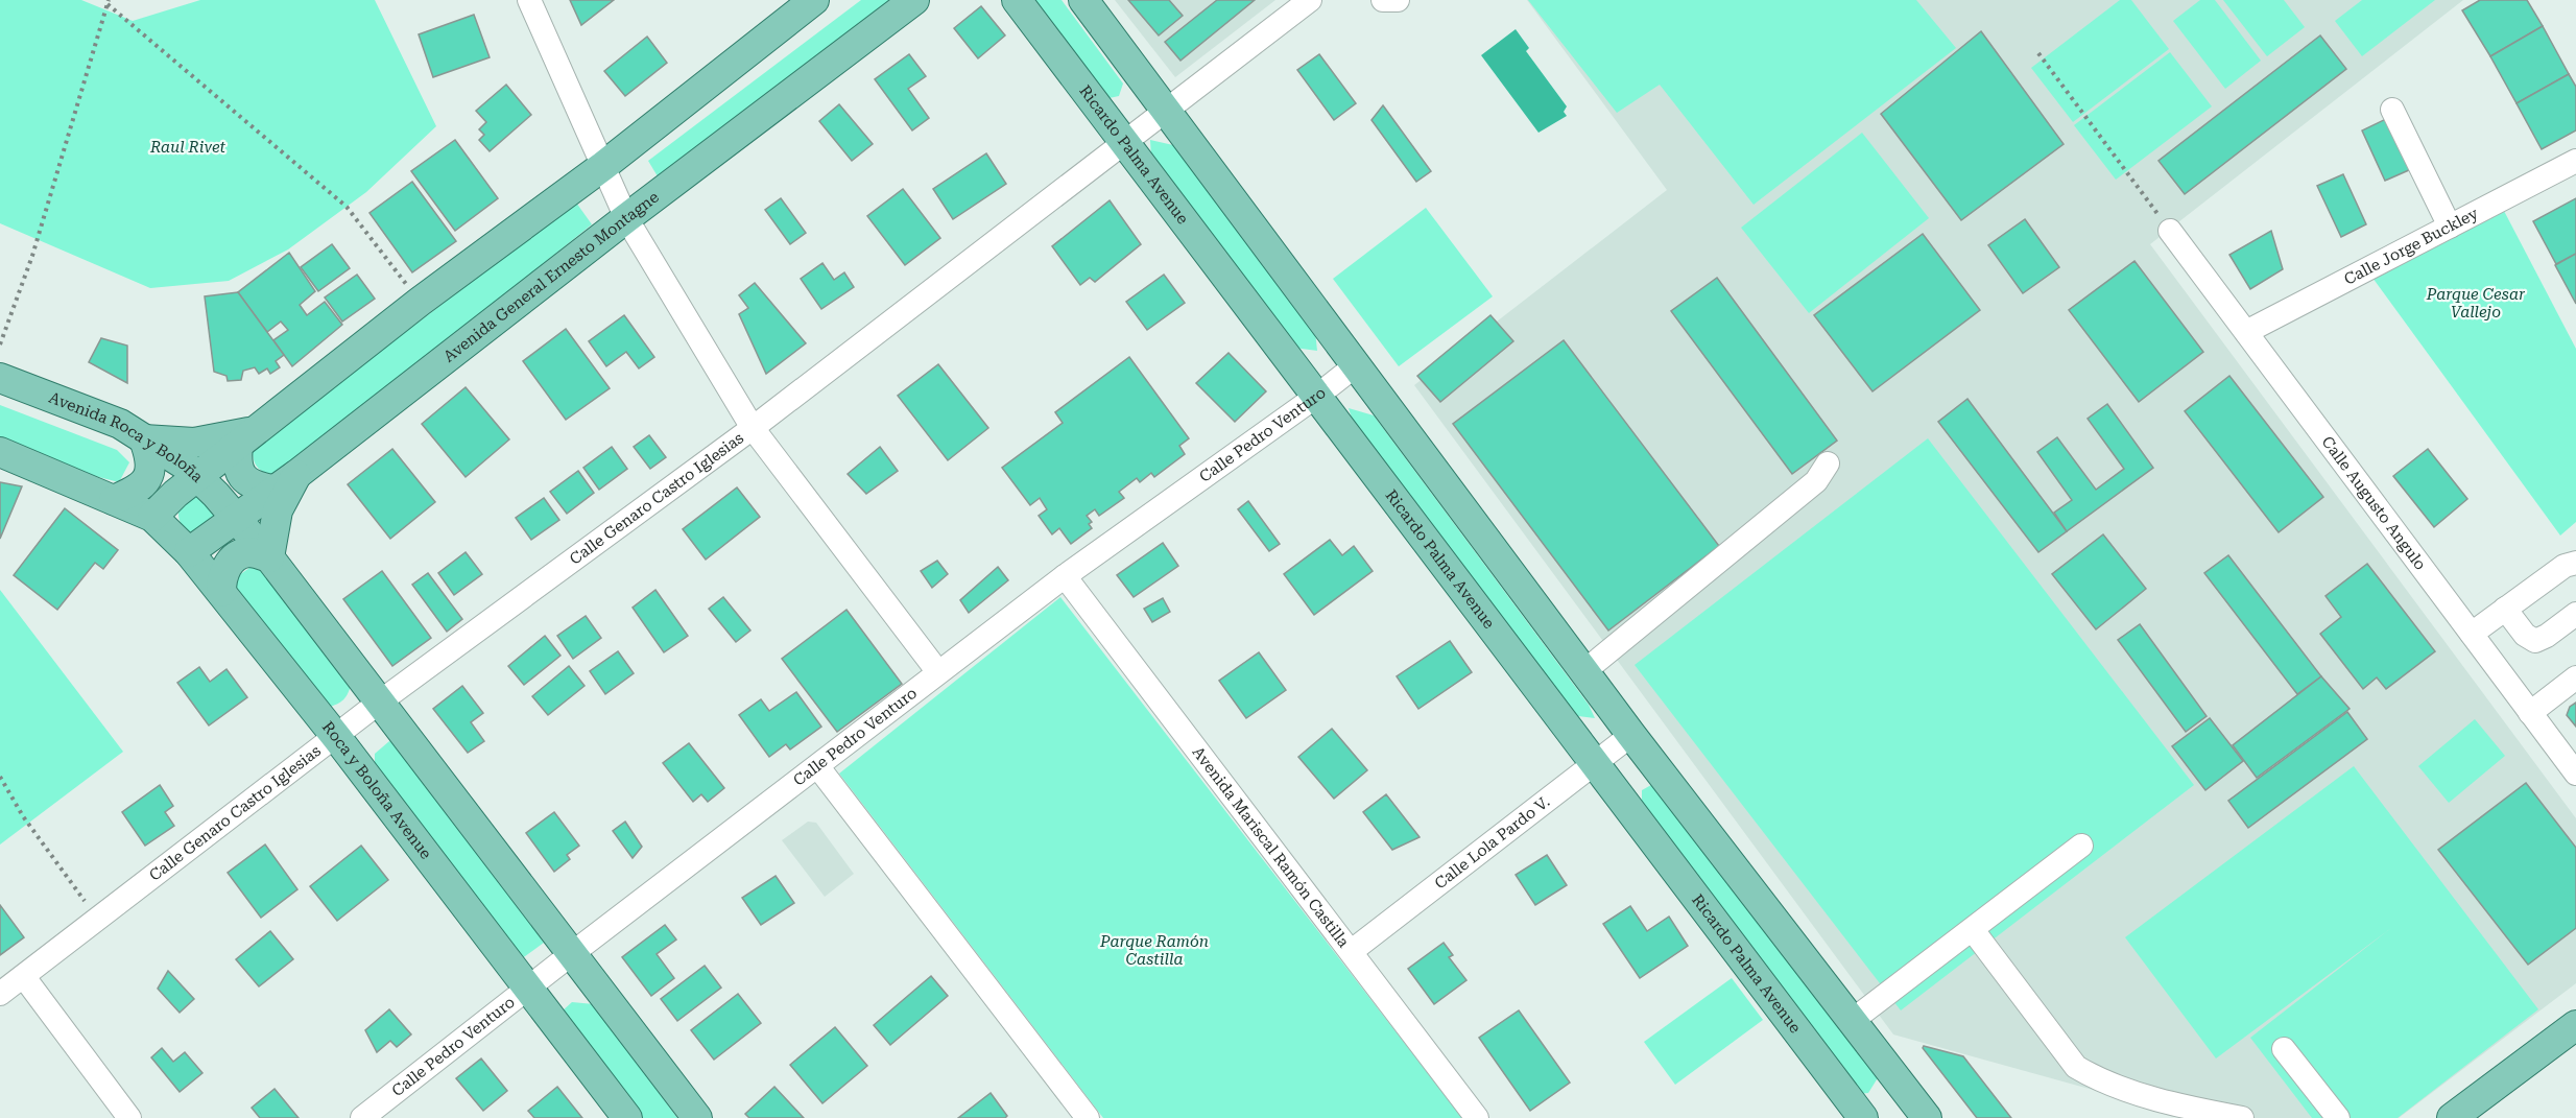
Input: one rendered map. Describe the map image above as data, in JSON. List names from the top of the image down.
{
  "streets": {
    "main road": [
      "Ricardo Palma Avenue",
      "Avenida General Ernesto Montagne",
      "Avenida Roca y Boloña",
      "Roca y Boloña Avenue"
    ],
    "street": [
      "Calle Jorge Buckley",
      "Calle Pedro Venturo",
      "Calle Genaro Castro Iglesias",
      "Calle Augusto Angulo",
      "Calle Lola Pardo V.",
      "Avenida Mariscal Ramón Castilla"
    ]
  },
  "crossings": [
    ["Ricardo Palma Avenue", "Calle Pedro Venturo"],
    ["Ricardo Palma Avenue", "Calle Genaro Castro Iglesias"],
    ["Ricardo Palma Avenue", "Calle Lola Pardo V."],
    ["Calle Jorge Buckley", "Calle Augusto Angulo"],
    ["Avenida General Ernesto Montagne", "Avenida Roca y Boloña"],
    ["Avenida General Ernesto Montagne", "Roca y Boloña Avenue"],
    ["Calle Pedro Venturo", "Roca y Boloña Avenue"],
    ["Calle Pedro Venturo", "Avenida Mariscal Ramón Castilla"],
    ["Calle Genaro Castro Iglesias", "Roca y Boloña Avenue"],
    ["Calle Lola Pardo V.", "Avenida Mariscal Ramón Castilla"]
  ],
  "parks": ["Raul Rivet", "Parque Cesar Vallejo", "Parque Ramón Castilla"]
}
